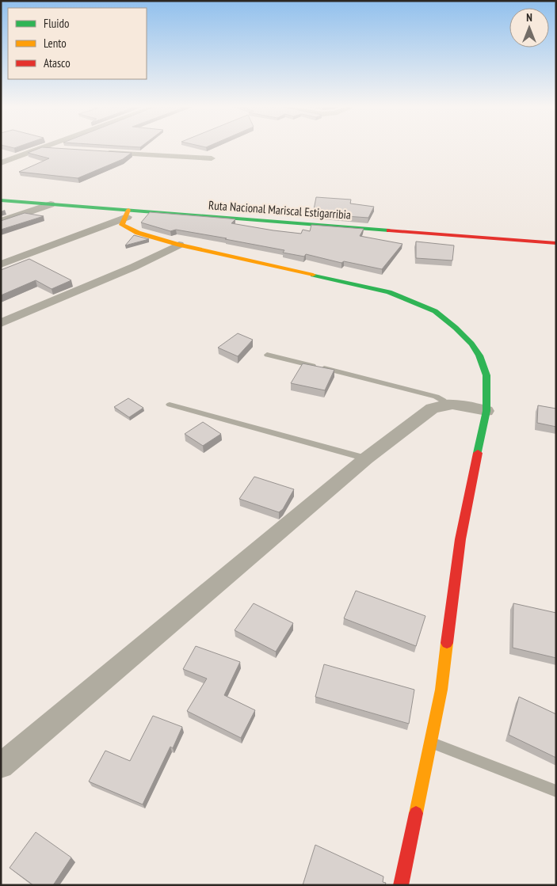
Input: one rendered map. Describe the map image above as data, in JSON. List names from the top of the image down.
{
  "streets": {
    "main road": ["Ruta Nacional Mariscal Estigarribia"]
  },
  "legend": ["Fluido", "Lento", "Atasco"],
  "north": "top"
}
